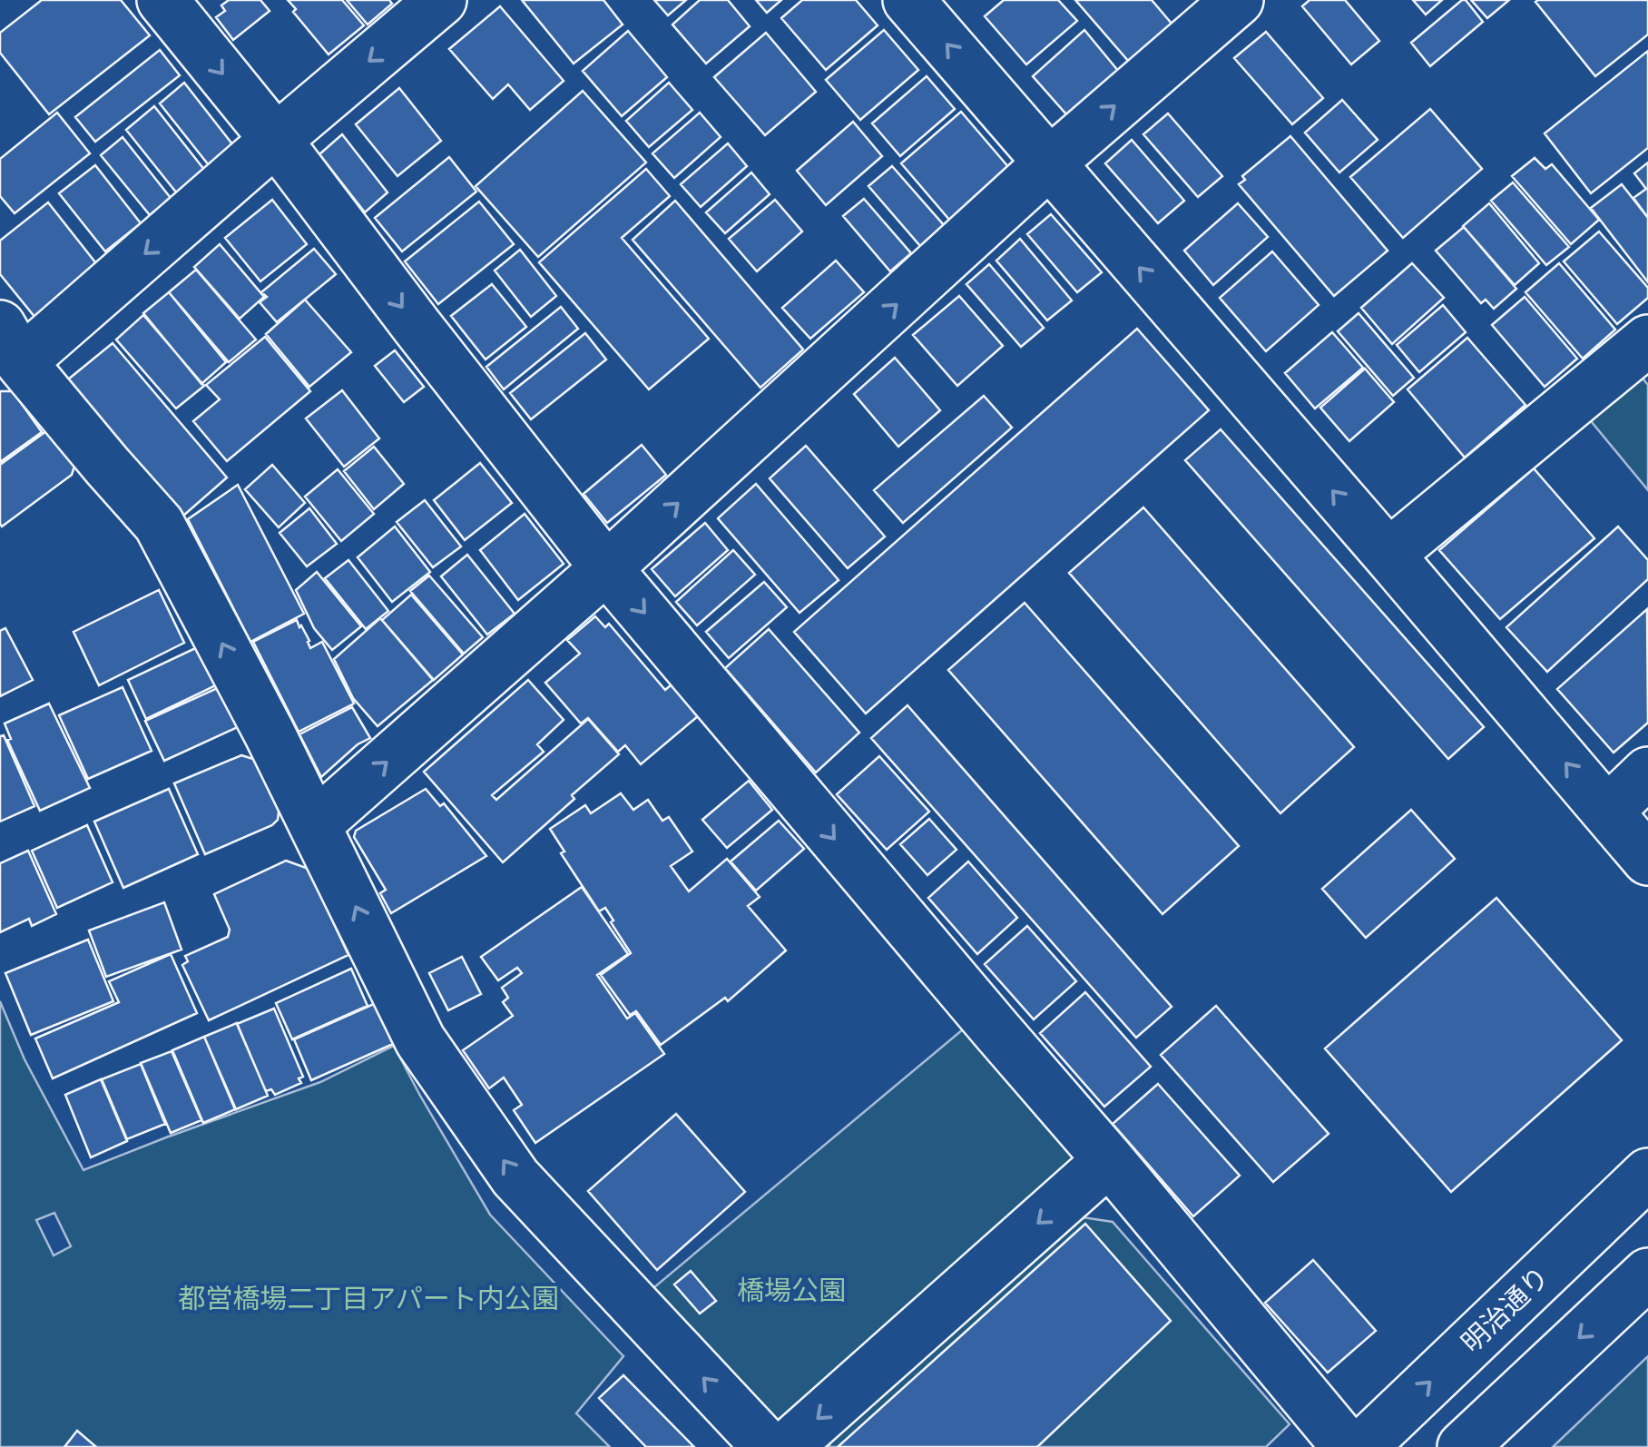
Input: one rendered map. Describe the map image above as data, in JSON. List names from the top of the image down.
{
  "streets": {
    "street": ["明治通り"]
  },
  "parks": ["橋場公園", "都営橋場二丁目アパート内公園"]
}
